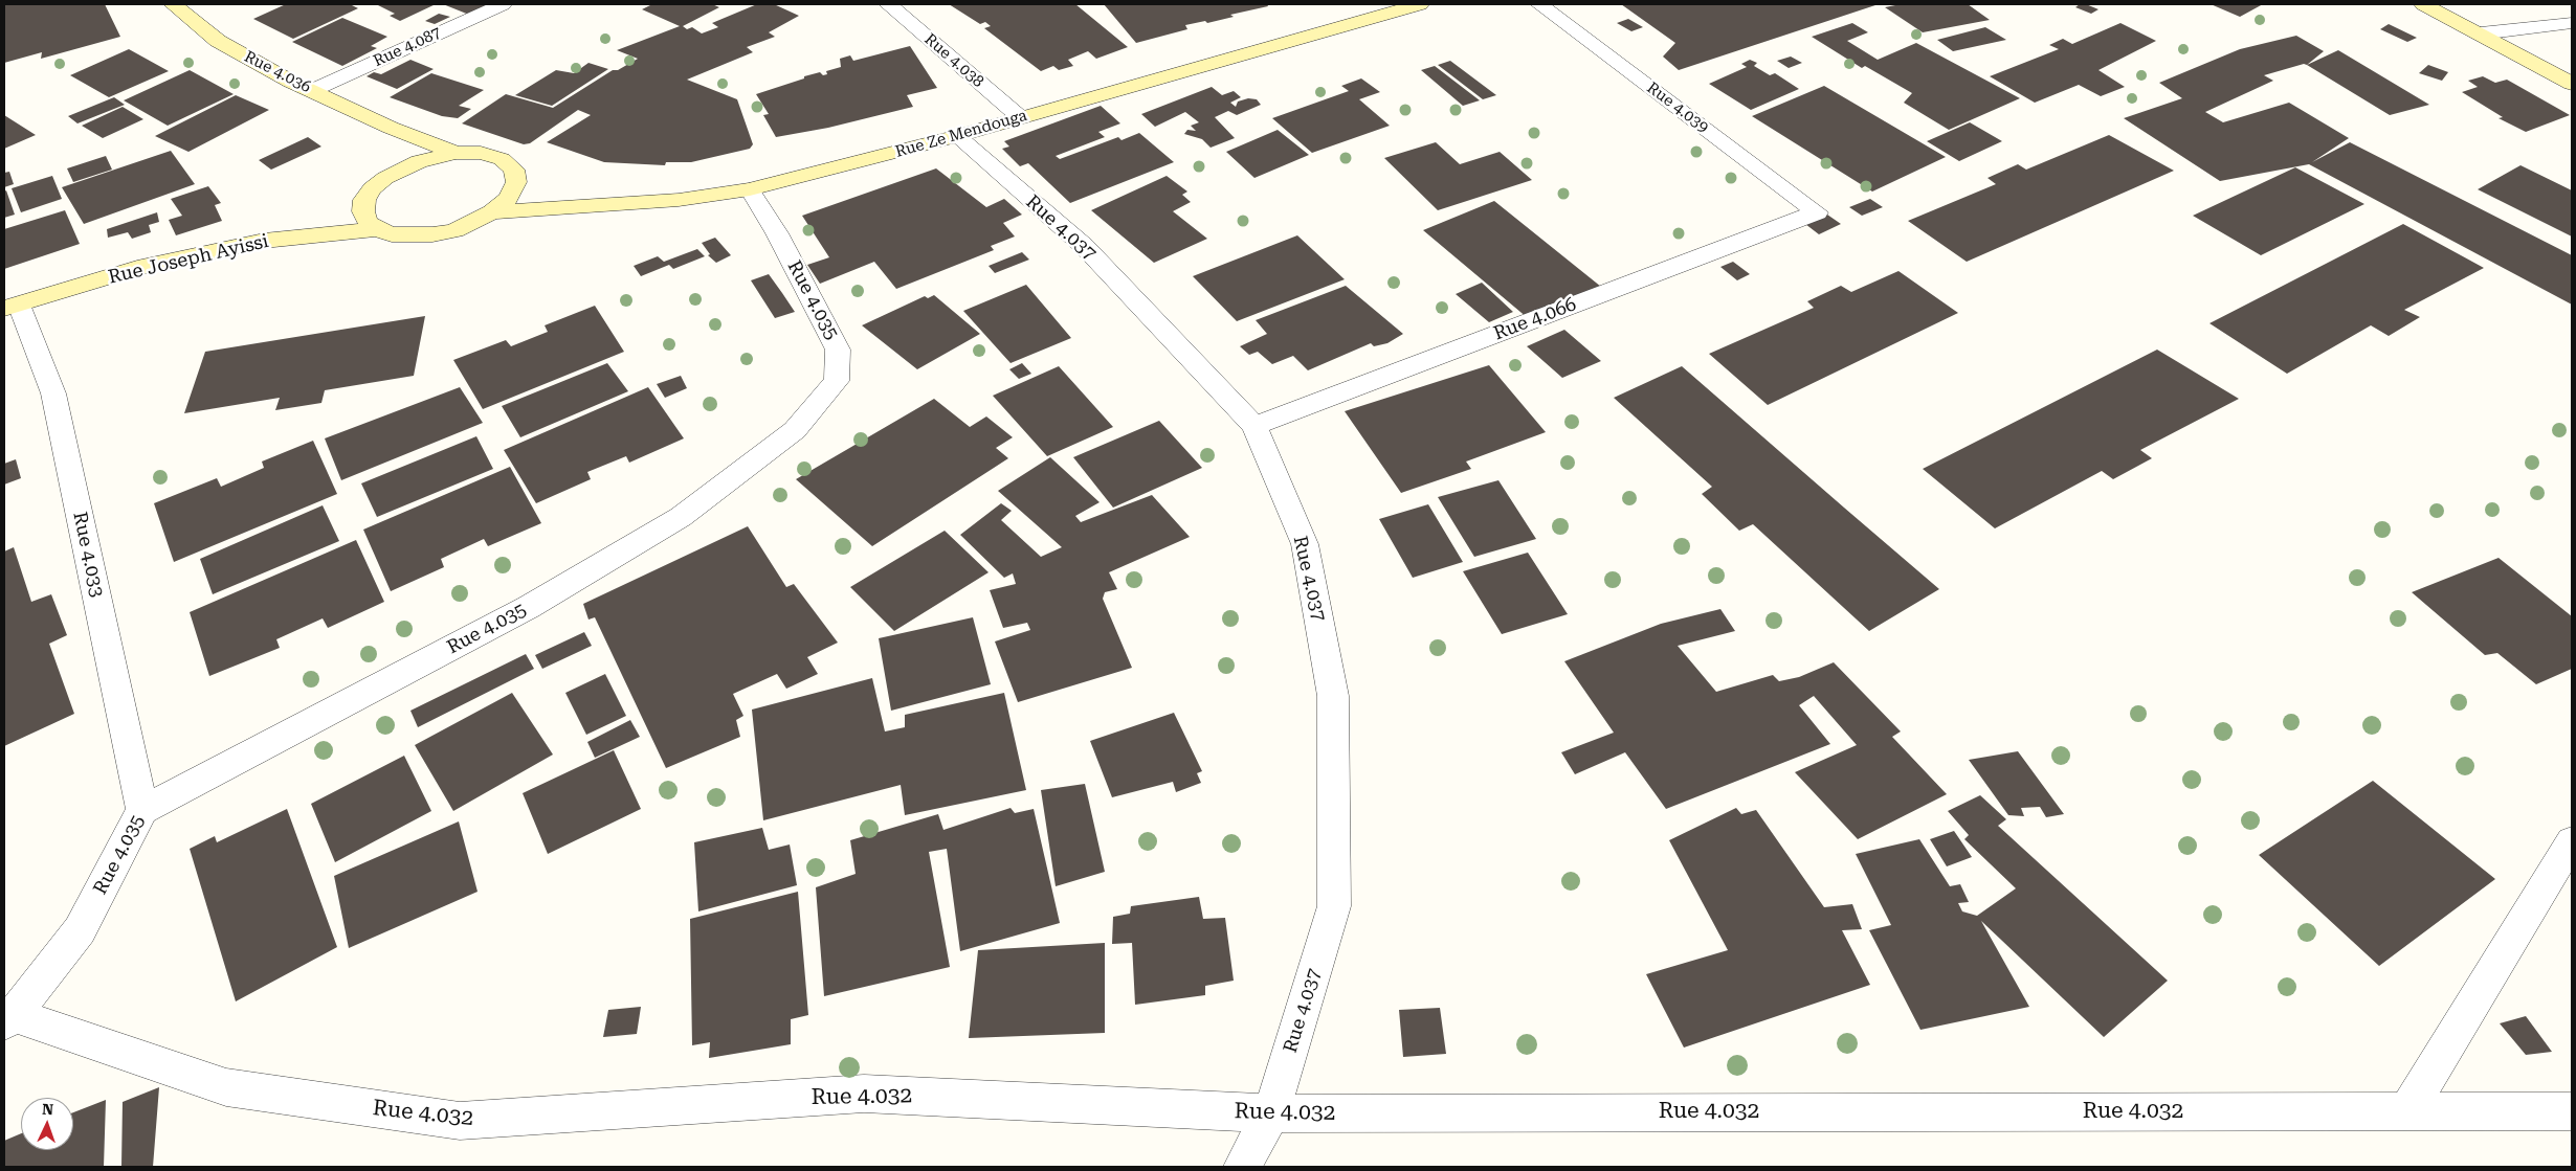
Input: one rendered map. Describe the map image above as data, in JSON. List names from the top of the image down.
{
  "streets": {
    "main road": ["Rue 4.036", "Rue Ze Mendouga", "Rue Joseph Ayissi"],
    "street": [
      "Rue 4.087",
      "Rue 4.038",
      "Rue 4.039",
      "Rue 4.037",
      "Rue 4.035",
      "Rue 4.066",
      "Rue 4.033",
      "Rue 4.032"
    ]
  },
  "crossings": [
    ["Rue 4.087", "Rue 4.036"],
    ["Rue 4.038", "Rue Ze Mendouga"],
    ["Rue 4.039", "Rue 4.066"],
    ["Rue Ze Mendouga", "Rue 4.037"],
    ["Rue Ze Mendouga", "Rue Joseph Ayissi"],
    ["Rue Ze Mendouga", "Rue 4.035"],
    ["Rue 4.037", "Rue 4.066"],
    ["Rue 4.037", "Rue 4.032"],
    ["Rue Joseph Ayissi", "Rue 4.033"],
    ["Rue 4.035", "Rue 4.033"],
    ["Rue 4.035", "Rue 4.032"]
  ],
  "north": "top"
}
